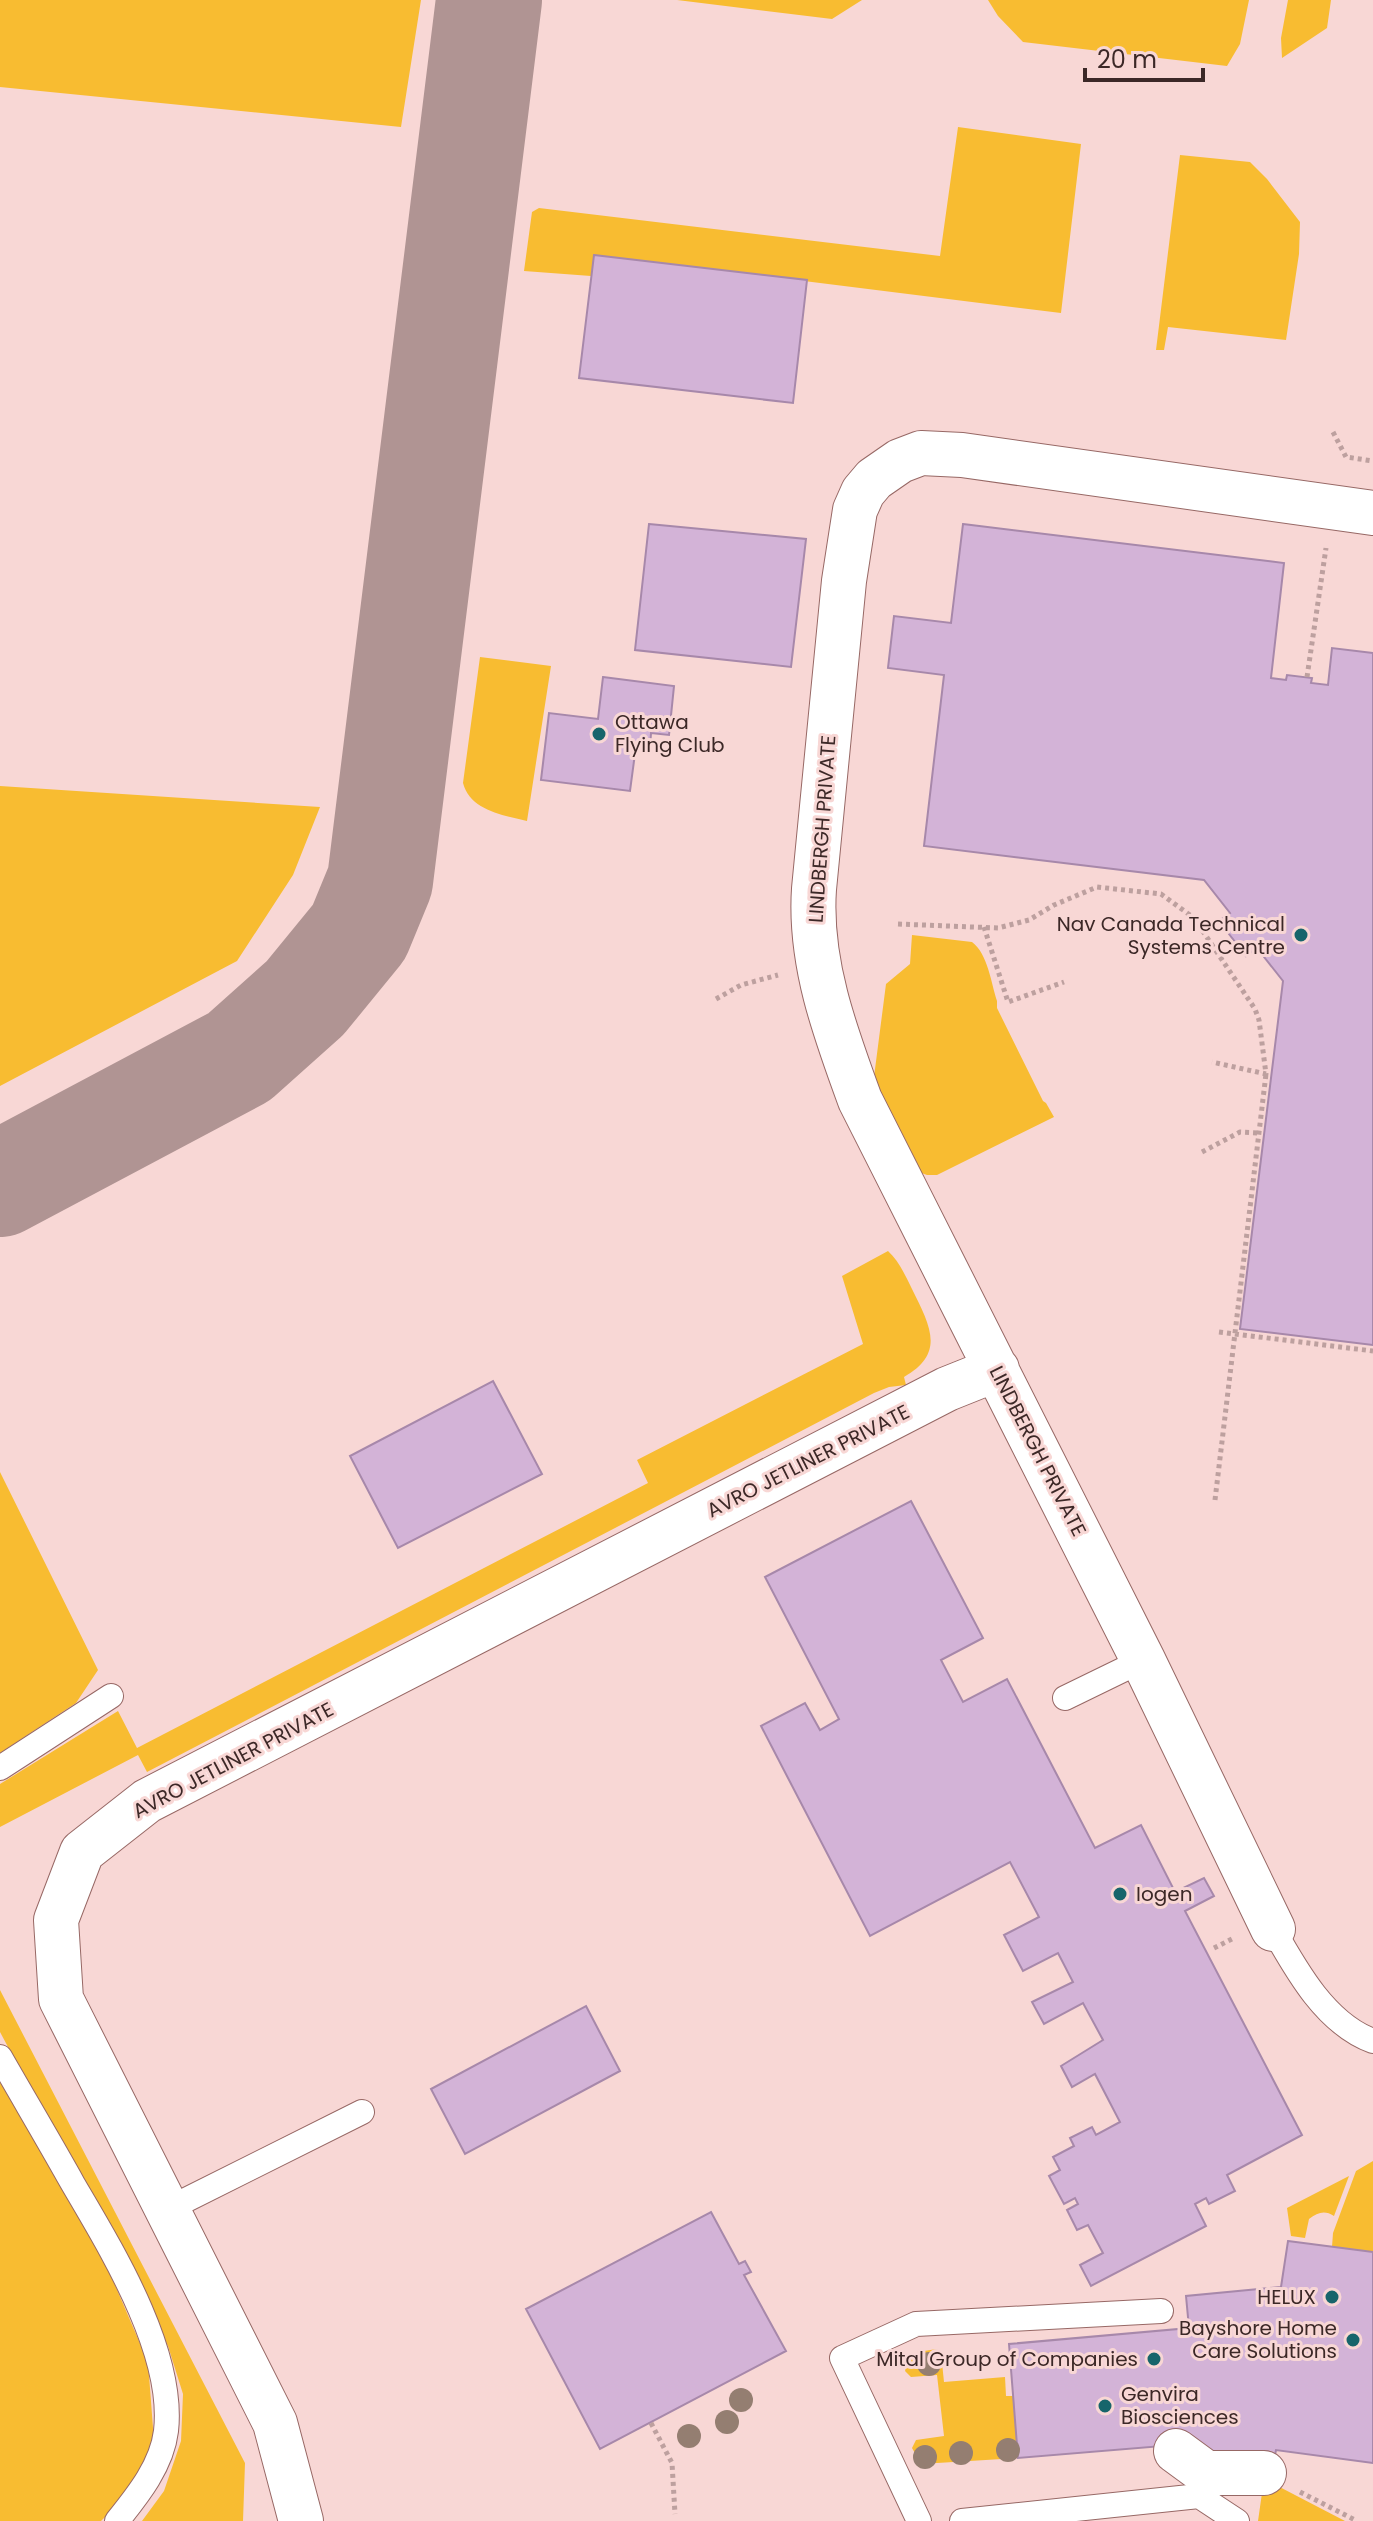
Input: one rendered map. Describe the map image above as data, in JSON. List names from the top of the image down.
{
  "streets": {
    "street": ["LINDBERGH PRIVATE", "AVRO JETLINER PRIVATE"]
  },
  "crossings": [
    ["LINDBERGH PRIVATE", "AVRO JETLINER PRIVATE"]
  ],
  "places": [
    "Ottawa Flying Club",
    "Nav Canada Technical Systems Centre",
    "Iogen",
    "HELUX",
    "Bayshore Home Care Solutions",
    "Mital Group of Companies",
    "Genvira Biosciences"
  ],
  "scale_bar": "20 m"
}
